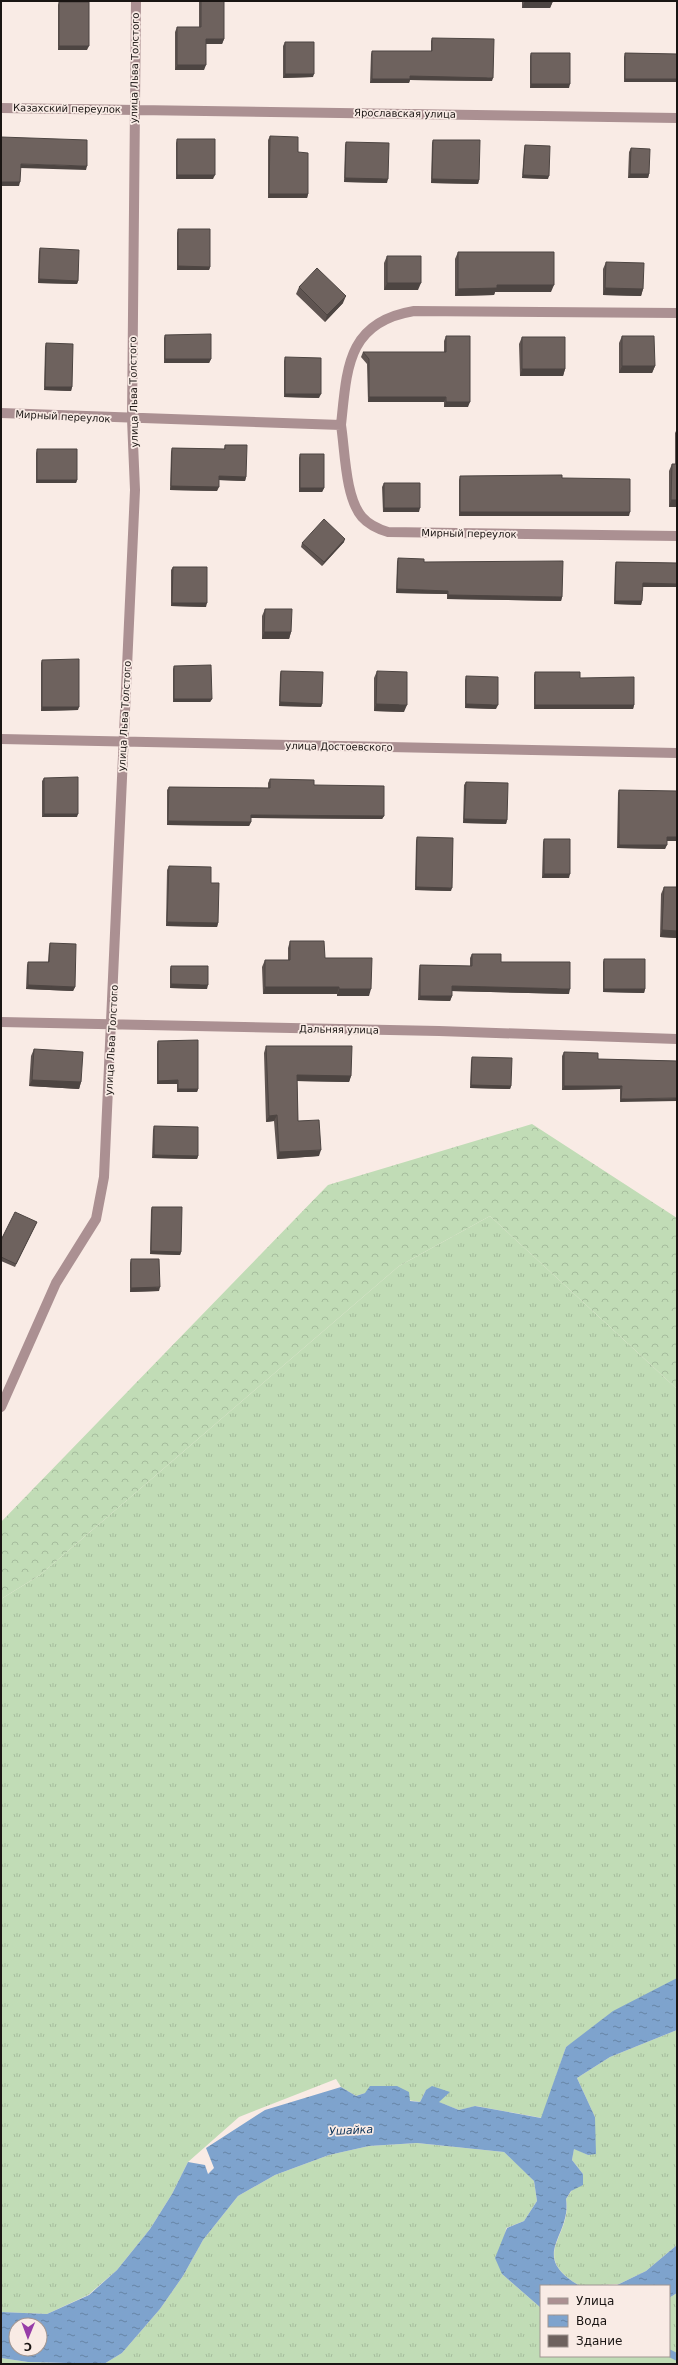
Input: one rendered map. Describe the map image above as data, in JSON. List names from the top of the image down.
{
  "streets": {
    "street": [
      "улица Льва Толстого",
      "Казахский переулок",
      "Ярославская улица",
      "Мирный переулок",
      "улица Достоевского",
      "Дальняя улица"
    ]
  },
  "crossings": [
    ["улица Льва Толстого", "Казахский переулок"],
    ["улица Льва Толстого", "Ярославская улица"],
    ["улица Льва Толстого", "Мирный переулок"],
    ["улица Льва Толстого", "улица Достоевского"],
    ["улица Льва Толстого", "Дальняя улица"],
    ["Казахский переулок", "Ярославская улица"]
  ],
  "water": ["Ушайка"],
  "legend": ["Улица", "Вода", "Здание"],
  "north": "bottom"
}
